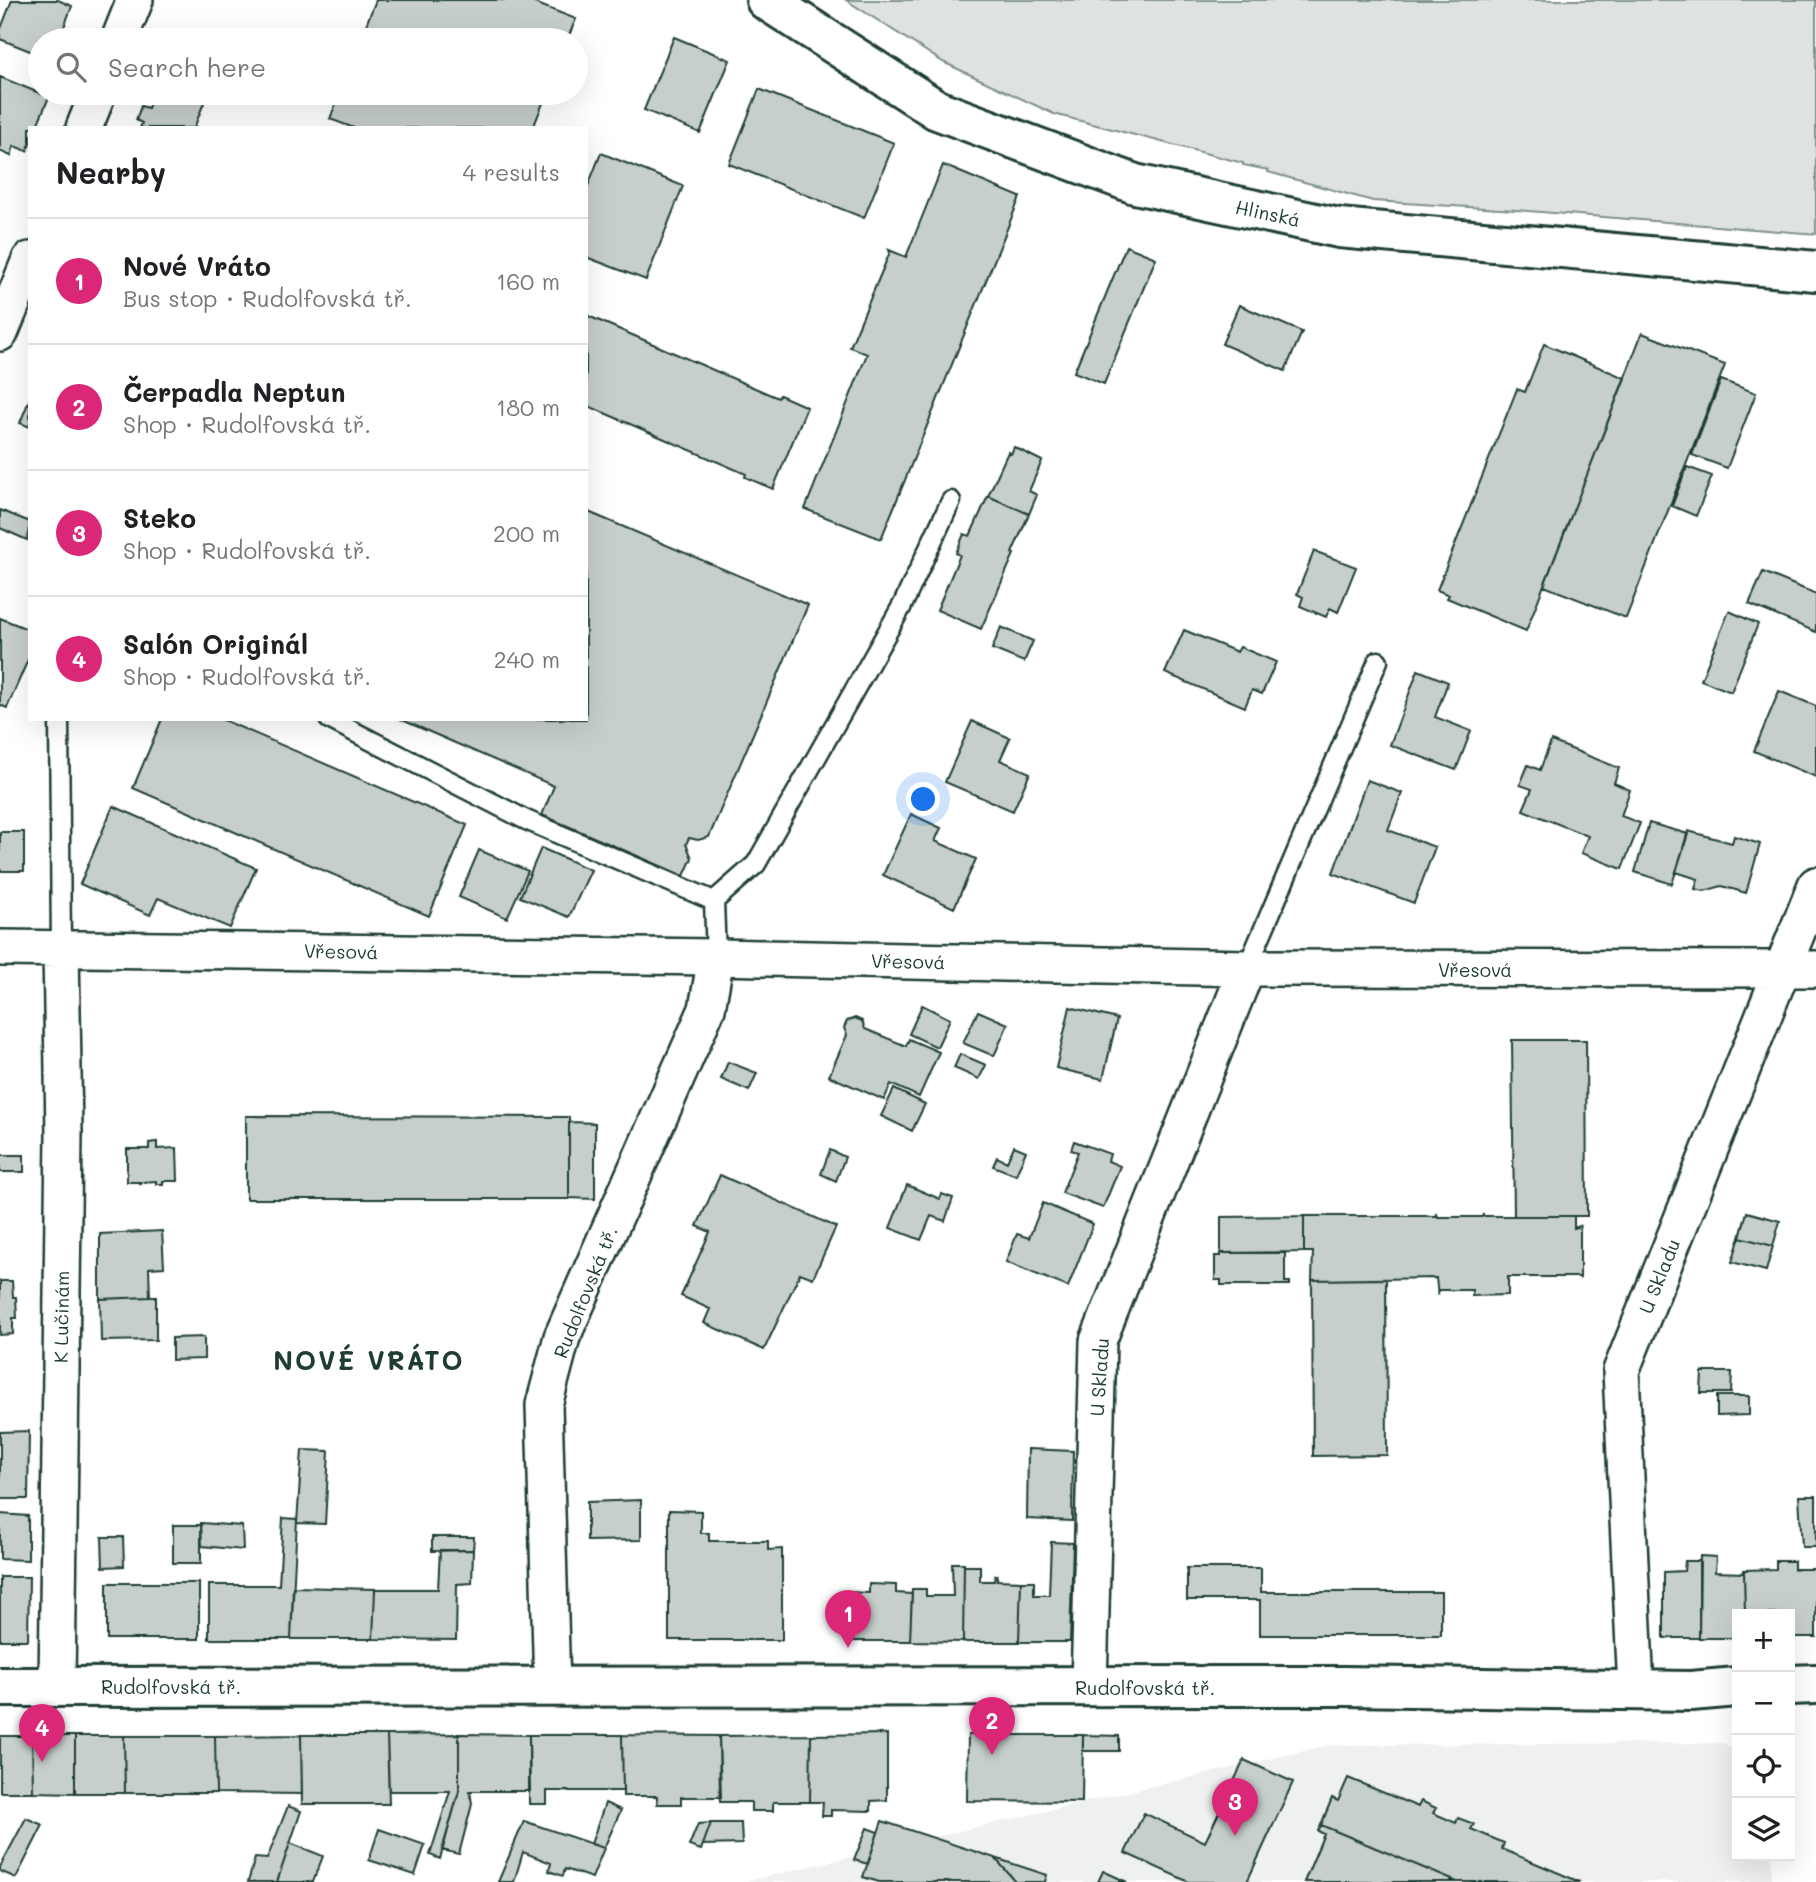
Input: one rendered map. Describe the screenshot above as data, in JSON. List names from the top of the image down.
{
  "streets": {
    "main road": ["Hlinská", "Rudolfovská tř."],
    "street": ["Vřesová", "U Skladu", "K Lučinám"]
  },
  "crossings": [
    ["Vřesová", "U Skladu"],
    ["Vřesová", "Rudolfovská tř."],
    ["Vřesová", "K Lučinám"],
    ["U Skladu", "Rudolfovská tř."],
    ["Rudolfovská tř.", "K Lučinám"]
  ],
  "districts": ["NOVÉ VRÁTO"],
  "page": {
    "search": "Search here",
    "heading": ["Nearby", "4 results"],
    "list": [
      {
        "mark": "1",
        "name": "Nové Vráto",
        "note": "Bus stop · Rudolfovská tř.",
        "value": "160 m"
      },
      {
        "mark": "2",
        "name": "Čerpadla Neptun",
        "note": "Shop · Rudolfovská tř.",
        "value": "180 m"
      },
      {
        "mark": "3",
        "name": "Steko",
        "note": "Shop · Rudolfovská tř.",
        "value": "200 m"
      },
      {
        "mark": "4",
        "name": "Salón Originál",
        "note": "Shop · Rudolfovská tř.",
        "value": "240 m"
      }
    ],
    "pins": [
      "1",
      "2",
      "4",
      "3"
    ],
    "map_buttons": ["+", "−"]
  }
}
